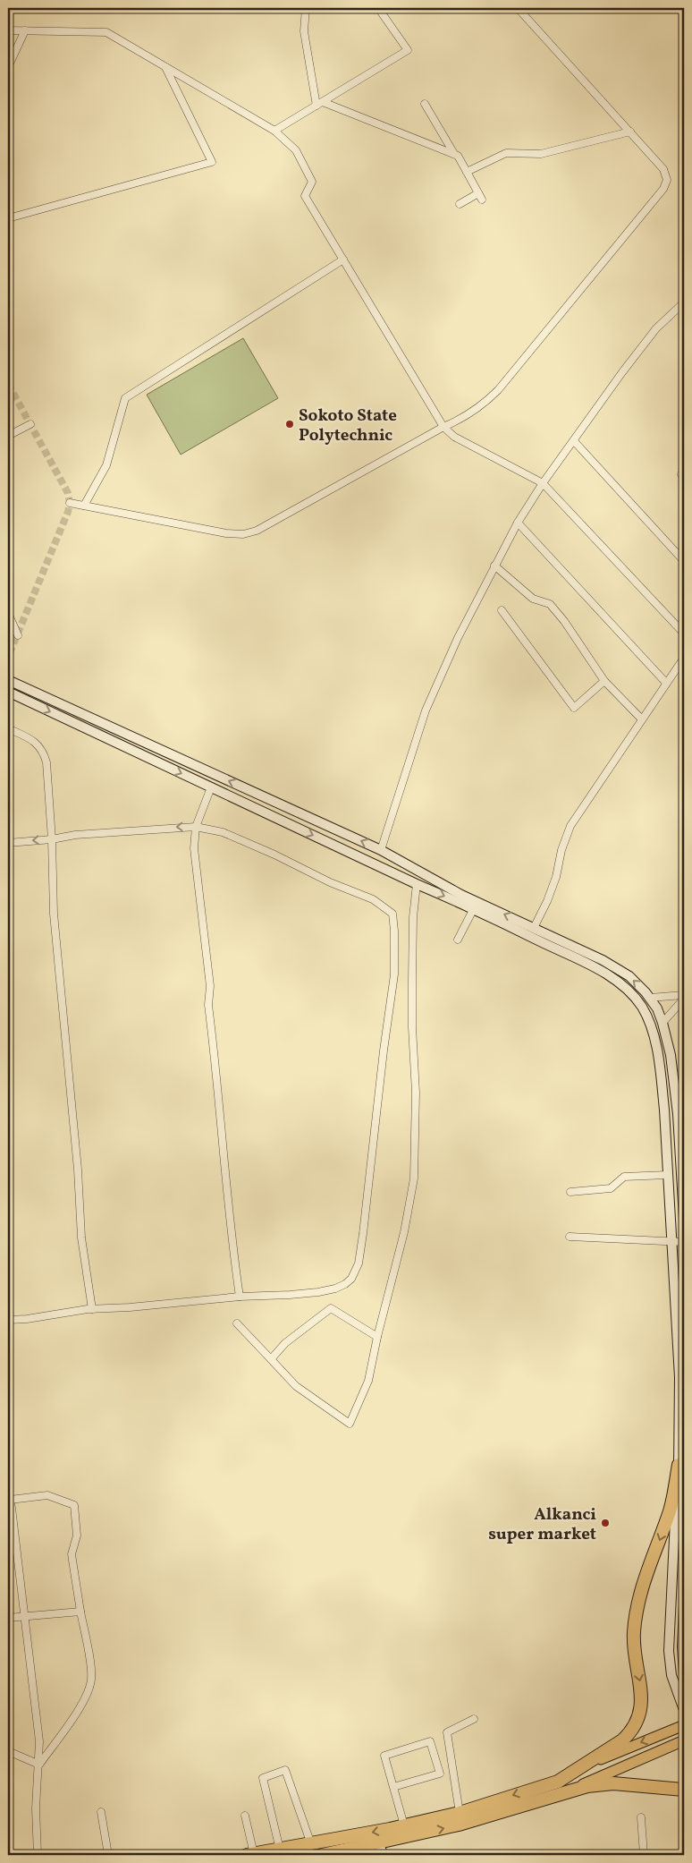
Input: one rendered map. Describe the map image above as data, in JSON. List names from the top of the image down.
{
  "places": ["Sokoto State Polytechnic", "Alkanci super market"]
}
